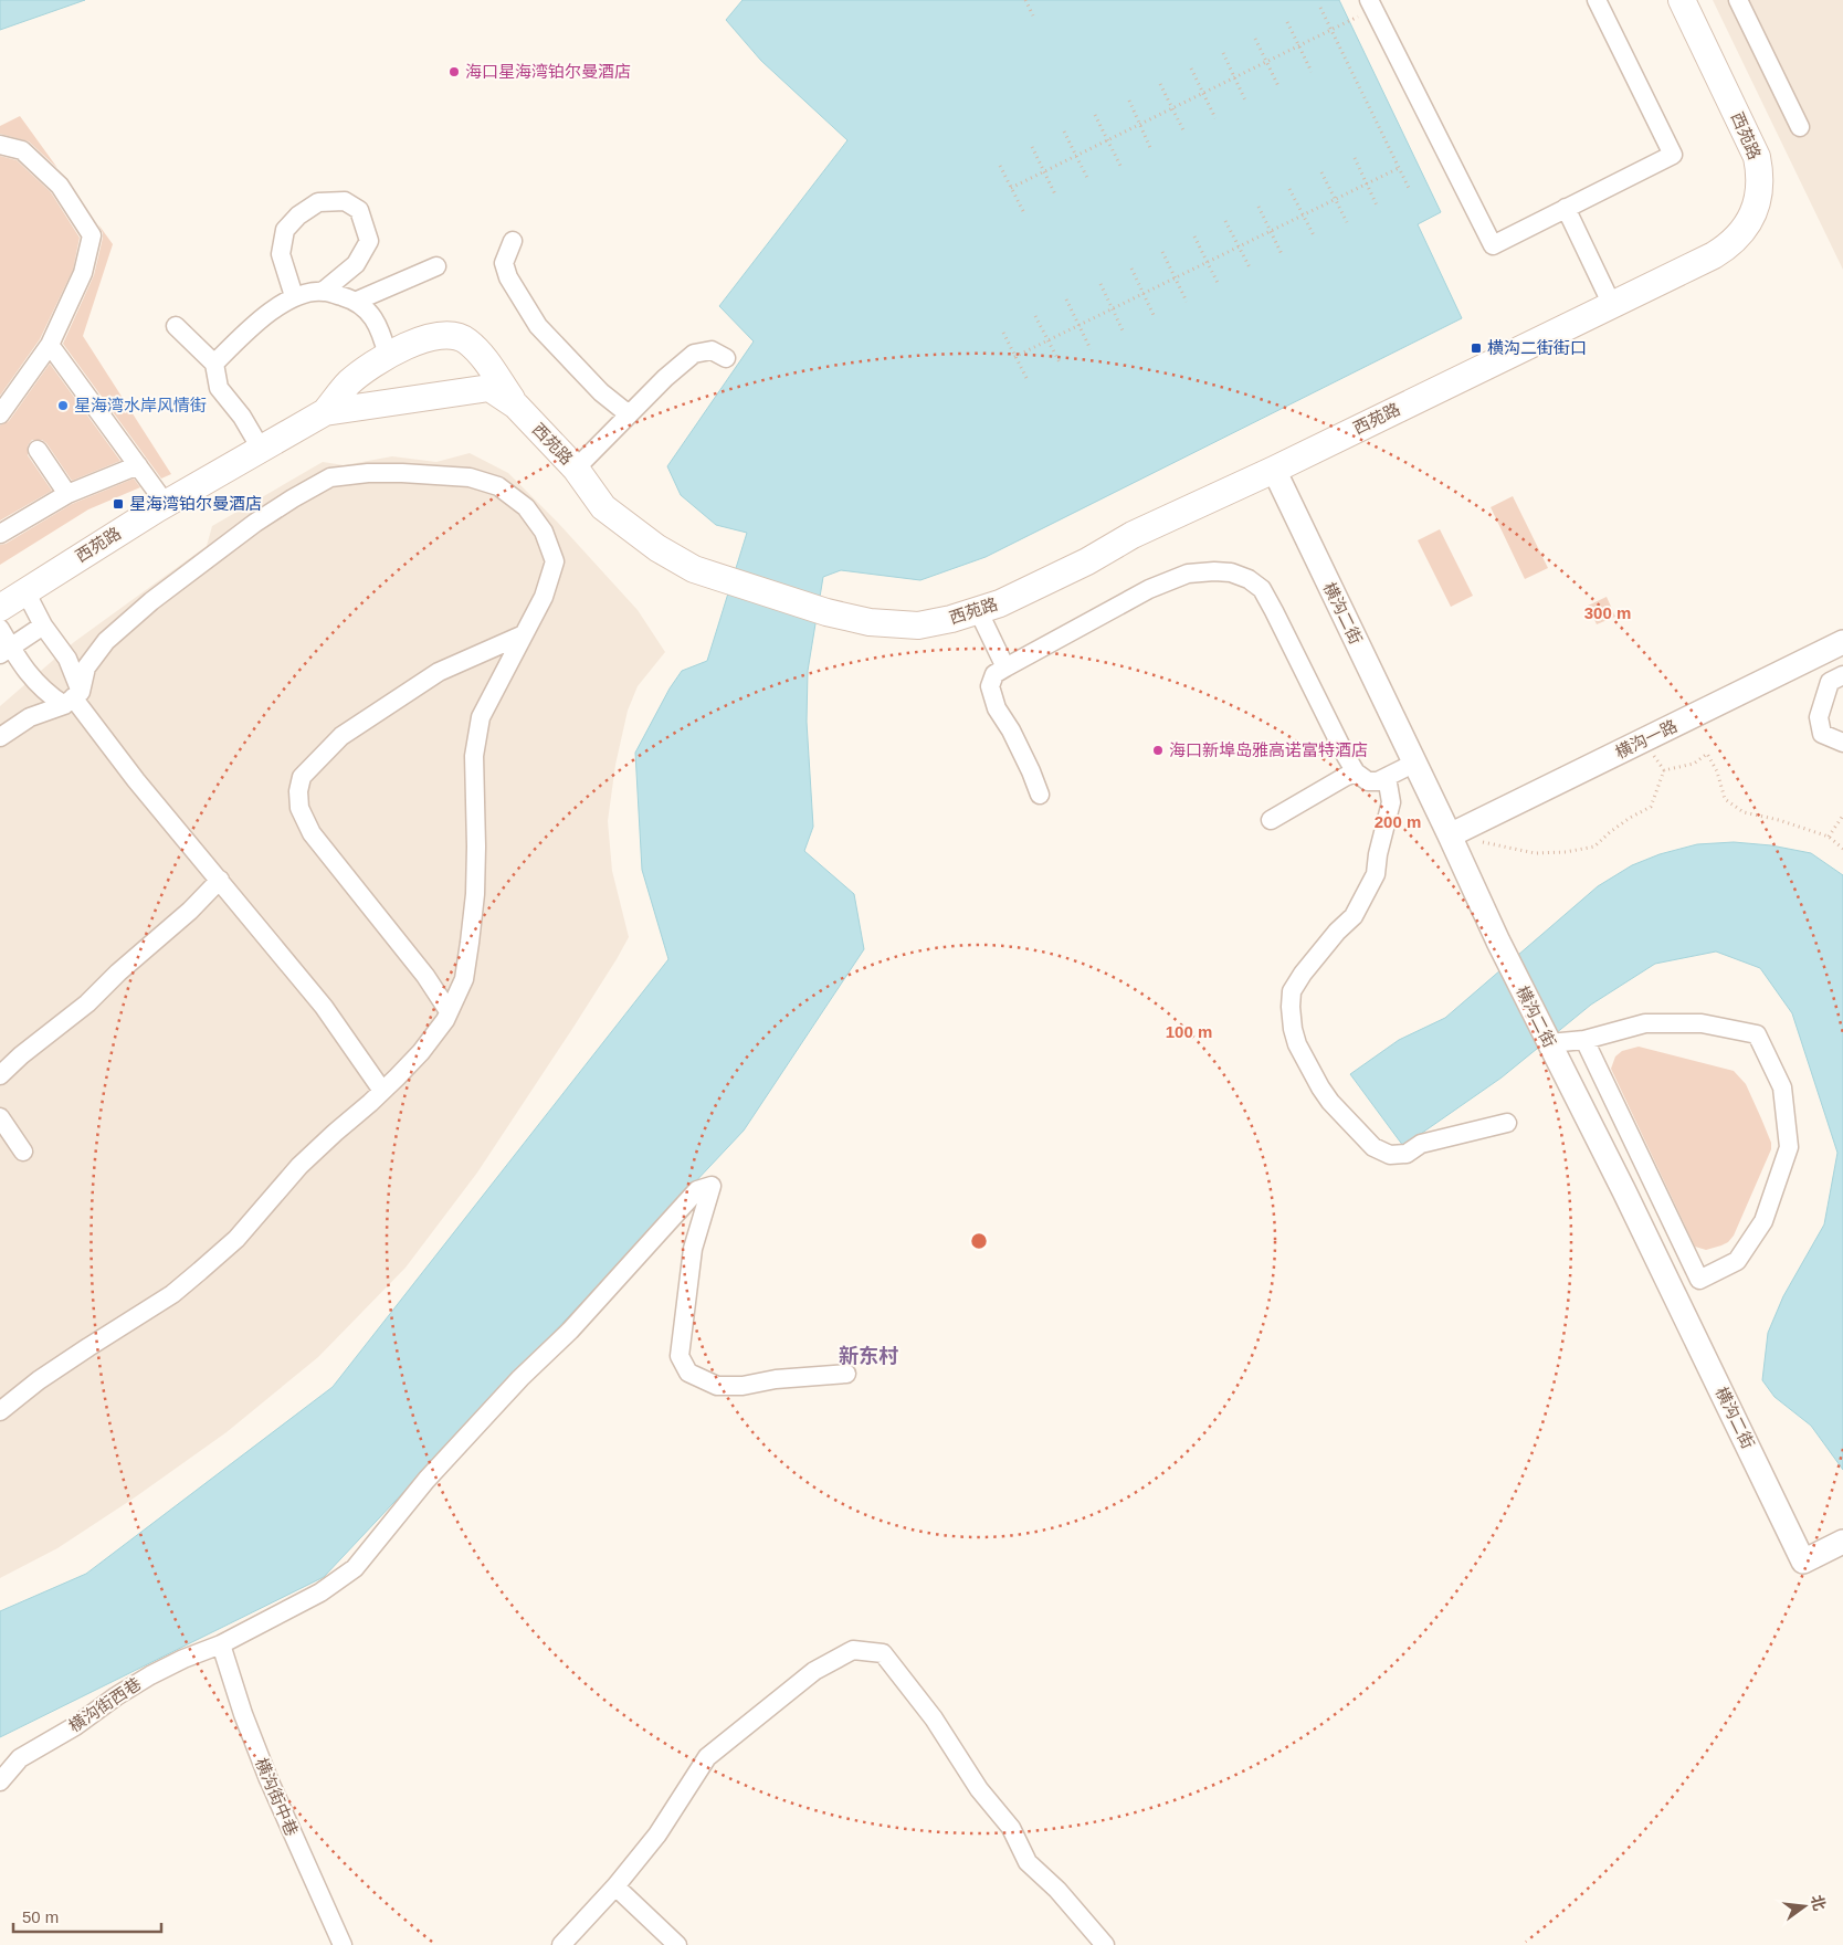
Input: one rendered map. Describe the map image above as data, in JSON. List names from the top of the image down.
{
  "streets": {
    "main road": ["西苑路"],
    "street": [
      "横沟二街",
      "横沟一路",
      "横沟街西巷",
      "横沟街中巷"
    ]
  },
  "crossings": [
    ["西苑路", "横沟二街"],
    ["横沟二街", "横沟一路"],
    ["横沟街西巷", "横沟街中巷"]
  ],
  "districts": ["新东村"],
  "places": {
    "other": ["海口星海湾铂尔曼酒店", "星海湾水岸风情街", "海口新埠岛雅高诺富特酒店"],
    "transit": ["横沟二街街口", "星海湾铂尔曼酒店"]
  },
  "scale_bar": "50 m",
  "north": "right",
  "rings": ["300 m", "200 m", "100 m"]
}
